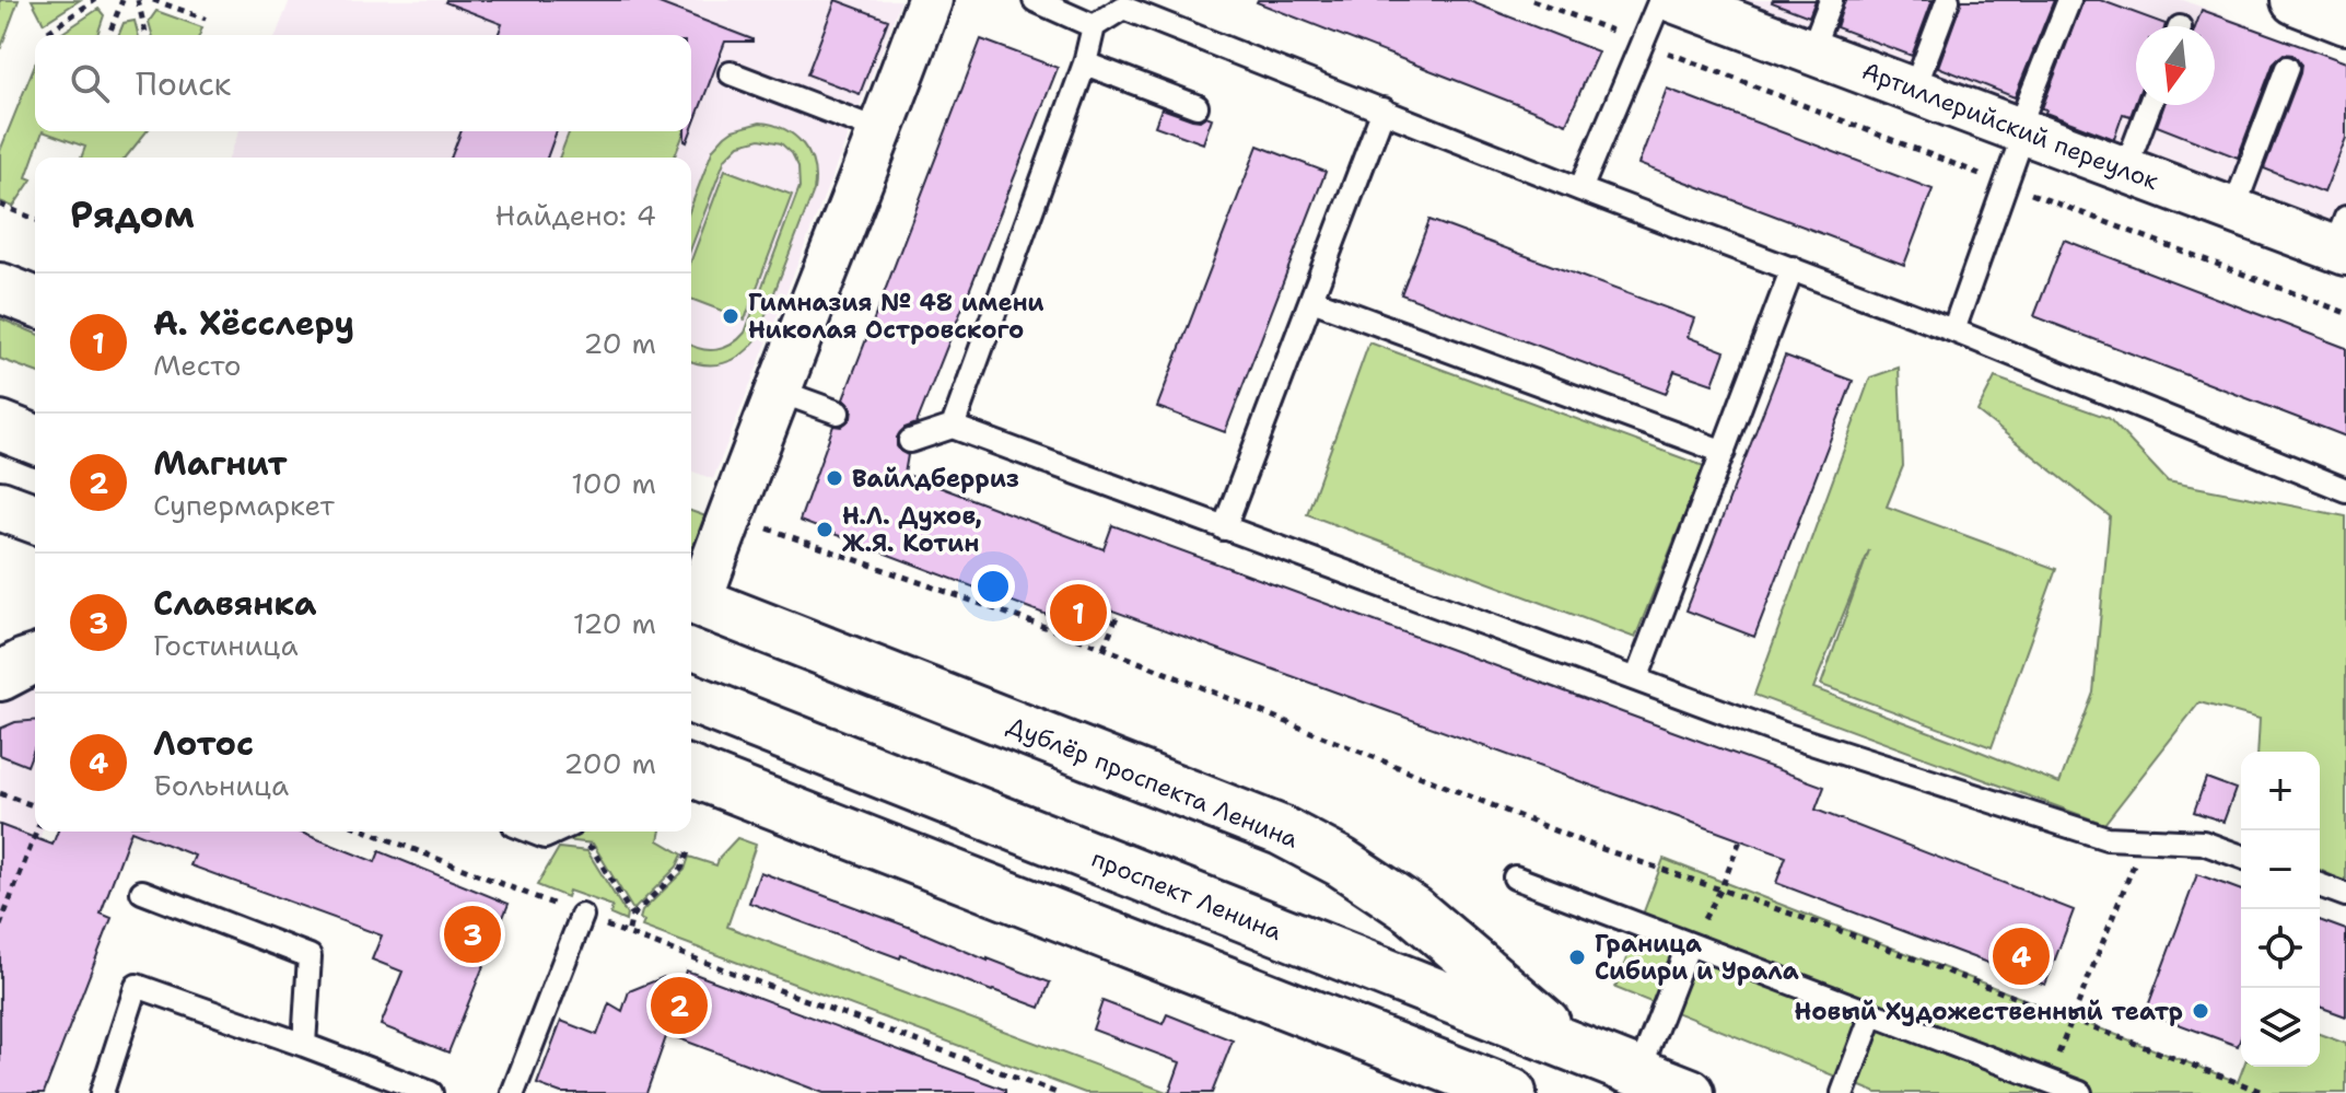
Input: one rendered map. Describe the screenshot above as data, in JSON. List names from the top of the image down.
{
  "streets": {
    "main road": ["Дублёр проспекта Ленина", "проспект Ленина"],
    "street": ["Артиллерийский переулок"]
  },
  "crossings": [
    ["Дублёр проспекта Ленина", "проспект Ленина"]
  ],
  "places": [
    "Гимназия № 48 имени Николая Островского",
    "Вайлдберриз",
    "Н.Л. Духов, Ж.Я. Котин",
    "Граница Сибири и Урала",
    "Новый Художественный театр"
  ],
  "north": "bottom",
  "page": {
    "search": "Поиск",
    "heading": ["Рядом", "Найдено: 4"],
    "list": [
      {
        "mark": "1",
        "name": "А. Хёсслеру",
        "note": "Место",
        "value": "20 m"
      },
      {
        "mark": "2",
        "name": "Магнит",
        "note": "Супермаркет",
        "value": "100 m"
      },
      {
        "mark": "3",
        "name": "Славянка",
        "note": "Гостиница",
        "value": "120 m"
      },
      {
        "mark": "4",
        "name": "Лотос",
        "note": "Больница",
        "value": "200 m"
      }
    ],
    "pins": [
      "1",
      "3",
      "4",
      "2"
    ],
    "map_buttons": ["+", "−"]
  }
}
